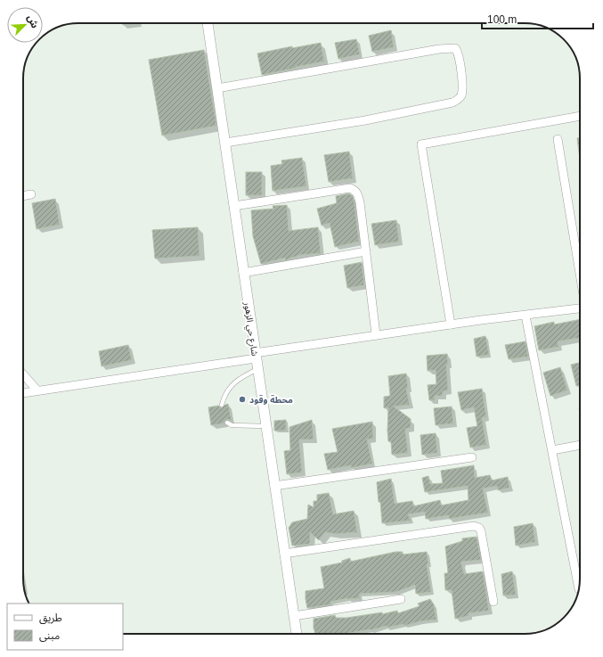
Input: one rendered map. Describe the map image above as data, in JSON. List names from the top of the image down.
{
  "streets": {
    "street": ["شارع حي الزهور"]
  },
  "places": ["محطة وقود"],
  "legend": ["طريق", "مبنى"],
  "scale_bar": "100 m",
  "north": "top right"
}
